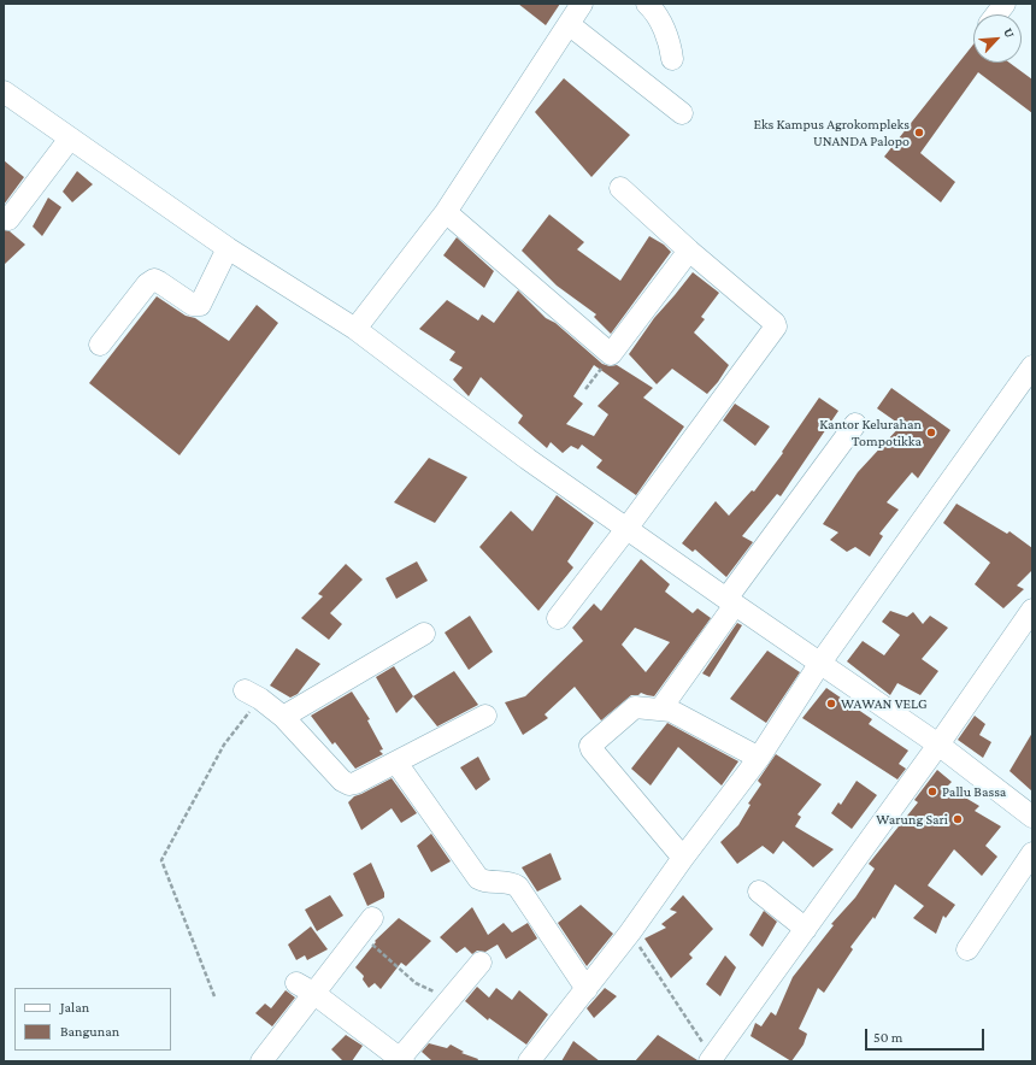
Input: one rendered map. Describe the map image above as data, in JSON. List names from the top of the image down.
{
  "places": [
    "Eks Kampus Agrokompleks UNANDA Palopo",
    "Kantor Kelurahan Tompotikka",
    "WAWAN VELG",
    "Pallu Bassa",
    "Warung Sari"
  ],
  "legend": ["Jalan", "Bangunan"],
  "scale_bar": "50 m",
  "north": "top right"
}
